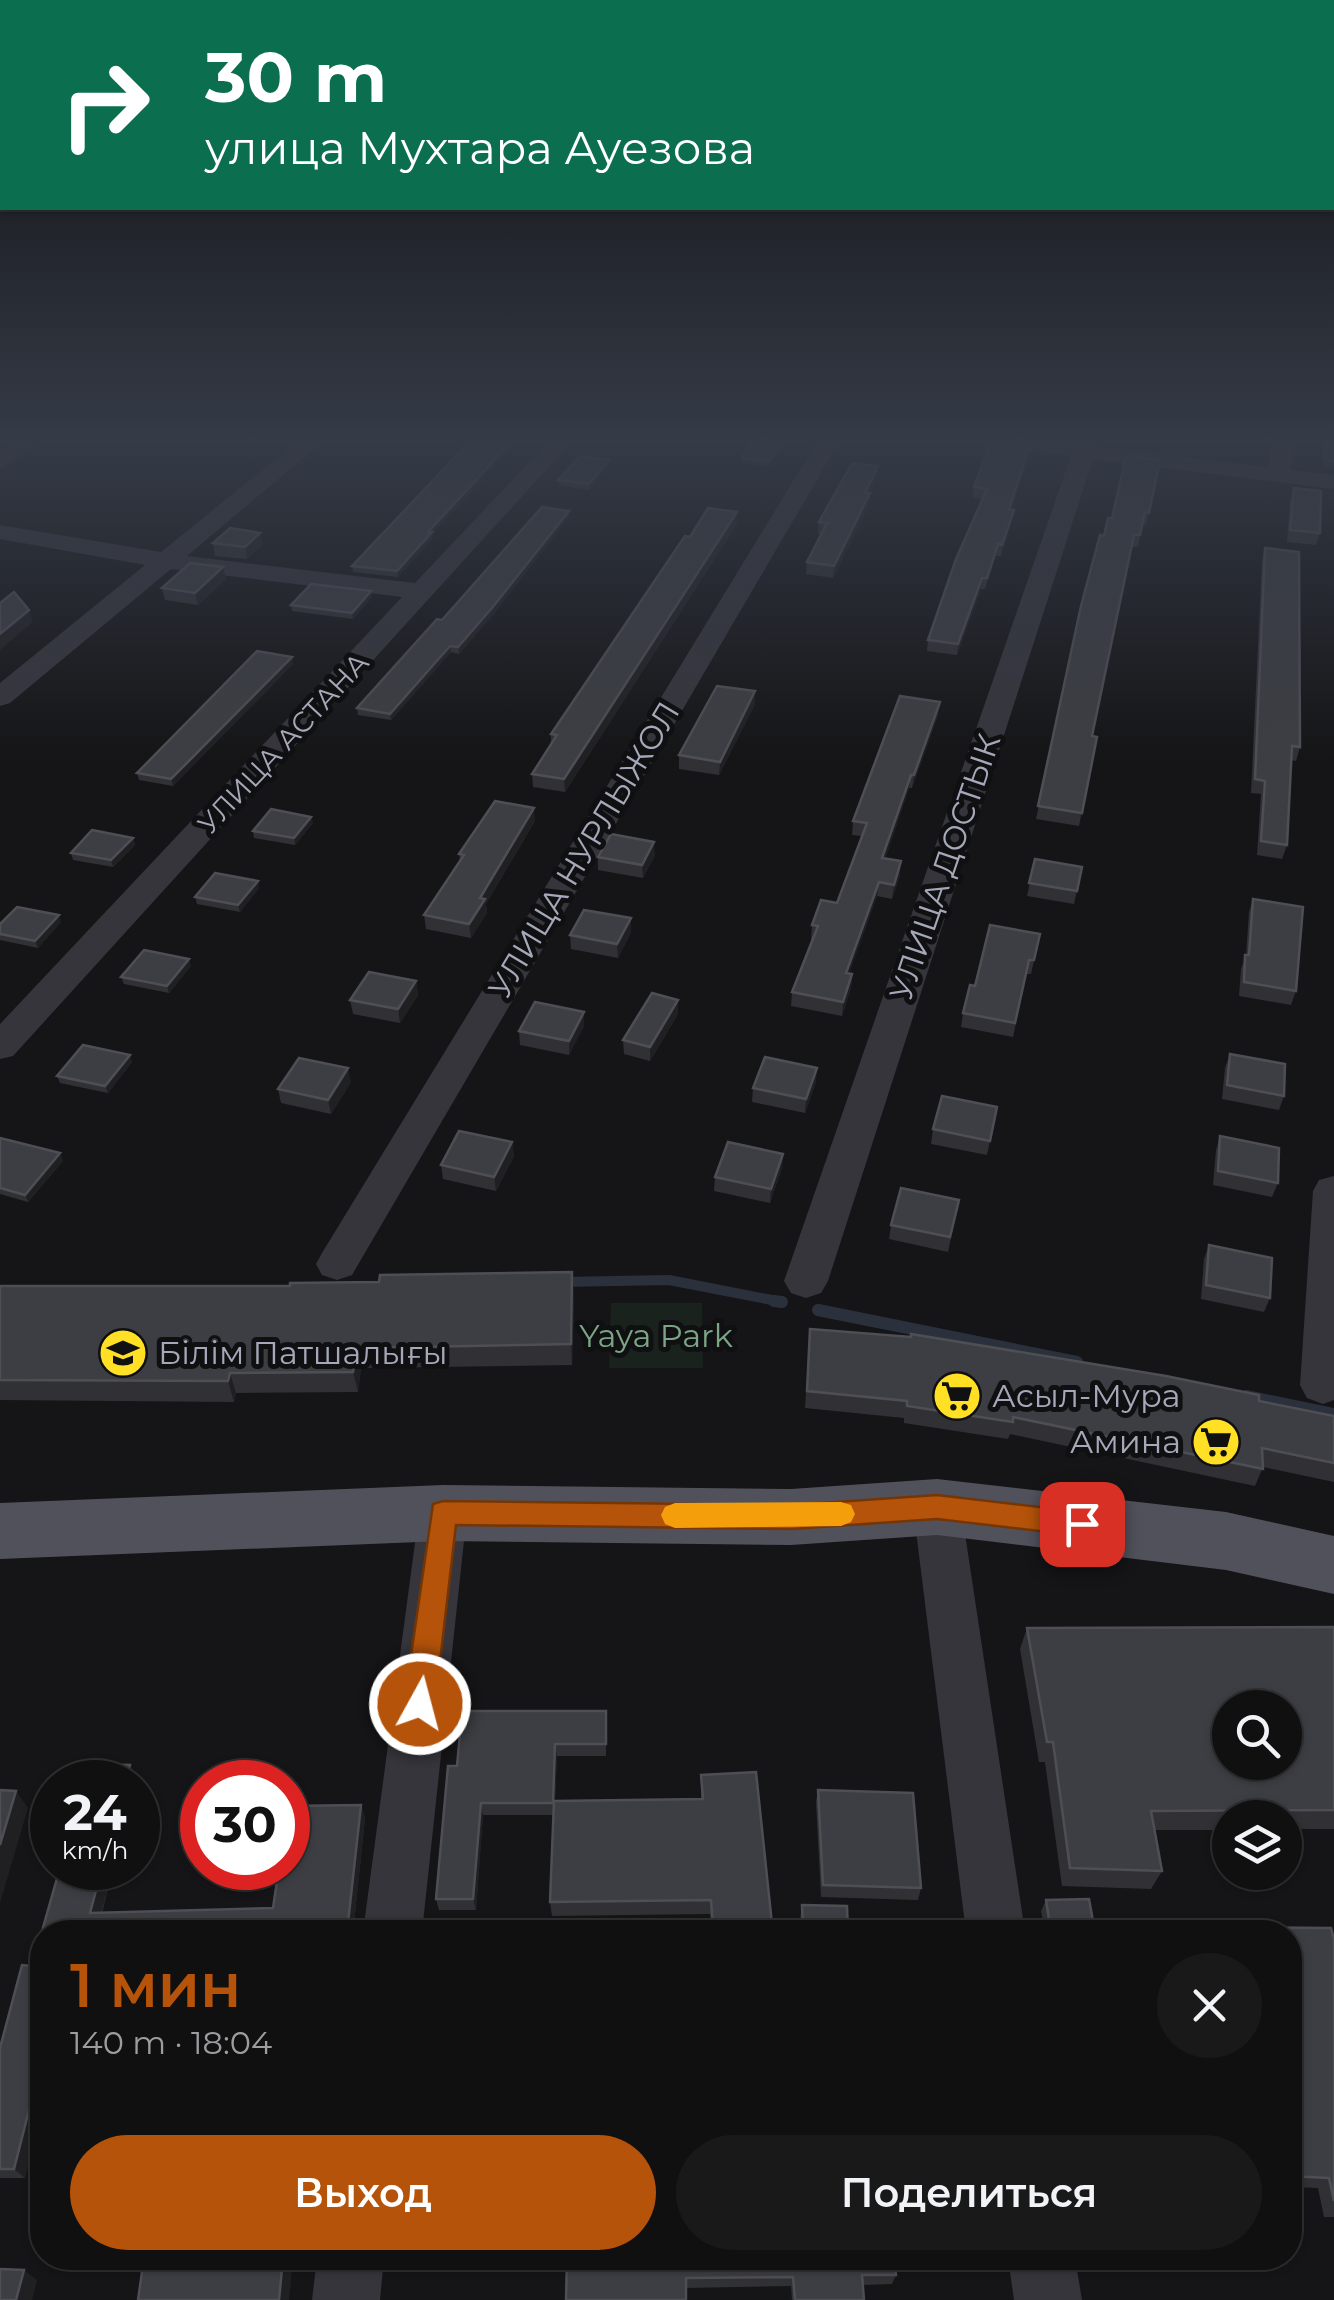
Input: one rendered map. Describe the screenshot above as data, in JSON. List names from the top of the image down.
{
  "streets": {
    "street": ["УЛИЦА АСТАНА", "УЛИЦА НУРЛЫЖОЛ", "УЛИЦА ДОСТЫК"]
  },
  "parks": ["Yaya Park"],
  "places": {
    "school or university": ["Білім Патшалығы"],
    "supermarket": ["Асыл-Мура", "Амина"]
  },
  "page": {
    "turn": ["30 m", "улица Мухтара Ауезова"],
    "speed": "24 km/h",
    "limit": "30",
    "heading": ["1 мин", "140 m · 18:04"],
    "buttons": ["Выход", "Поделиться"]
  }
}
